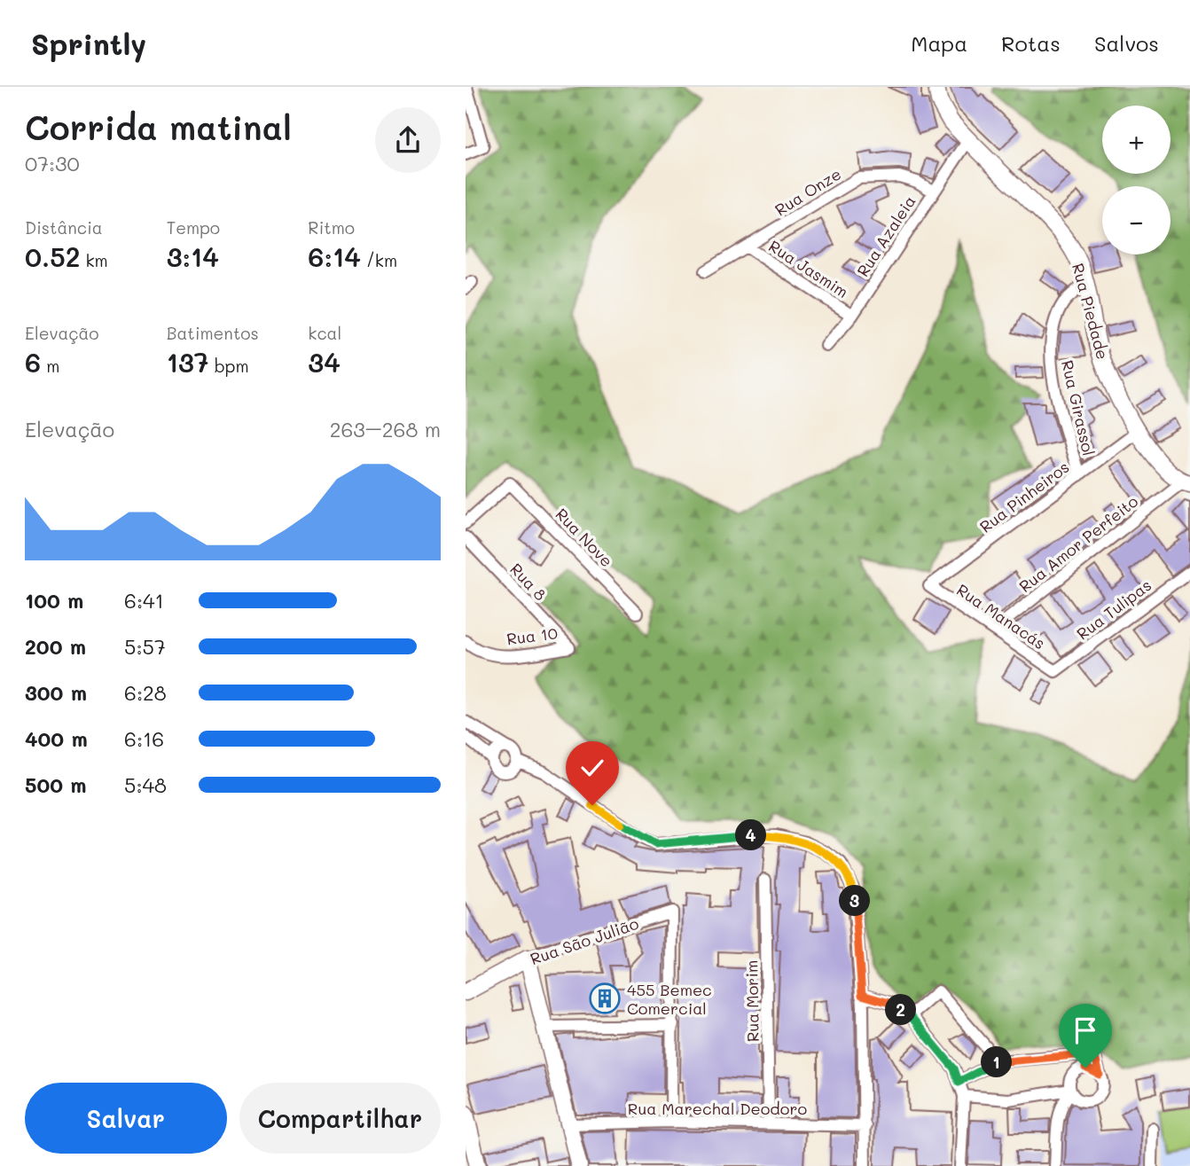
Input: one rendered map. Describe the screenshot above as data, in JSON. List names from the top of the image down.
{
  "streets": {
    "street": [
      "Rua Onze",
      "Rua Azaleia",
      "Rua Jasmim",
      "Rua Piedade",
      "Rua Girassol",
      "Rua Pinheiros",
      "Rua Nove",
      "Rua Amor Perfeito",
      "Rua 8",
      "Rua Tulipas",
      "Rua Manacás",
      "Rua 10",
      "Rua São Julião",
      "Rua Morim",
      "Rua Marechal Deodoro"
    ]
  },
  "crossings": [
    ["Rua Onze", "Rua Azaleia"],
    ["Rua Onze", "Rua Jasmim"],
    ["Rua Azaleia", "Rua Jasmim"],
    ["Rua Azaleia", "Rua Piedade"],
    ["Rua Piedade", "Rua Girassol"],
    ["Rua Piedade", "Rua Pinheiros"],
    ["Rua Piedade", "Rua Amor Perfeito"],
    ["Rua Girassol", "Rua Pinheiros"],
    ["Rua Pinheiros", "Rua Manacás"],
    ["Rua Amor Perfeito", "Rua Manacás"],
    ["Rua 8", "Rua 10"],
    ["Rua Tulipas", "Rua Manacás"],
    ["Rua Morim", "Rua Marechal Deodoro"]
  ],
  "places": {
    "building": ["455 Bemec Comercial"]
  },
  "page": {
    "header": "Sprintly",
    "nav": ["Mapa", "Rotas", "Salvos"],
    "heading": ["Corrida matinal", "07:30"],
    "map_buttons": ["+", "−"],
    "stats": [
      ["Distância", "0.52 km"],
      ["Tempo", "3:14"],
      ["Ritmo", "6:14 /km"],
      ["Elevação", "6 m"],
      ["Batimentos", "137 bpm"],
      ["kcal", "34"]
    ],
    "chart": ["Elevação", "263–268 m"],
    "list": [
      {
        "name": "100 m",
        "note": "6:41"
      },
      {
        "name": "200 m",
        "note": "5:57"
      },
      {
        "name": "300 m",
        "note": "6:28"
      },
      {
        "name": "400 m",
        "note": "6:16"
      },
      {
        "name": "500 m",
        "note": "5:48"
      }
    ],
    "pins": [
      "4",
      "3",
      "2",
      "1"
    ],
    "buttons": ["Salvar", "Compartilhar"]
  }
}
